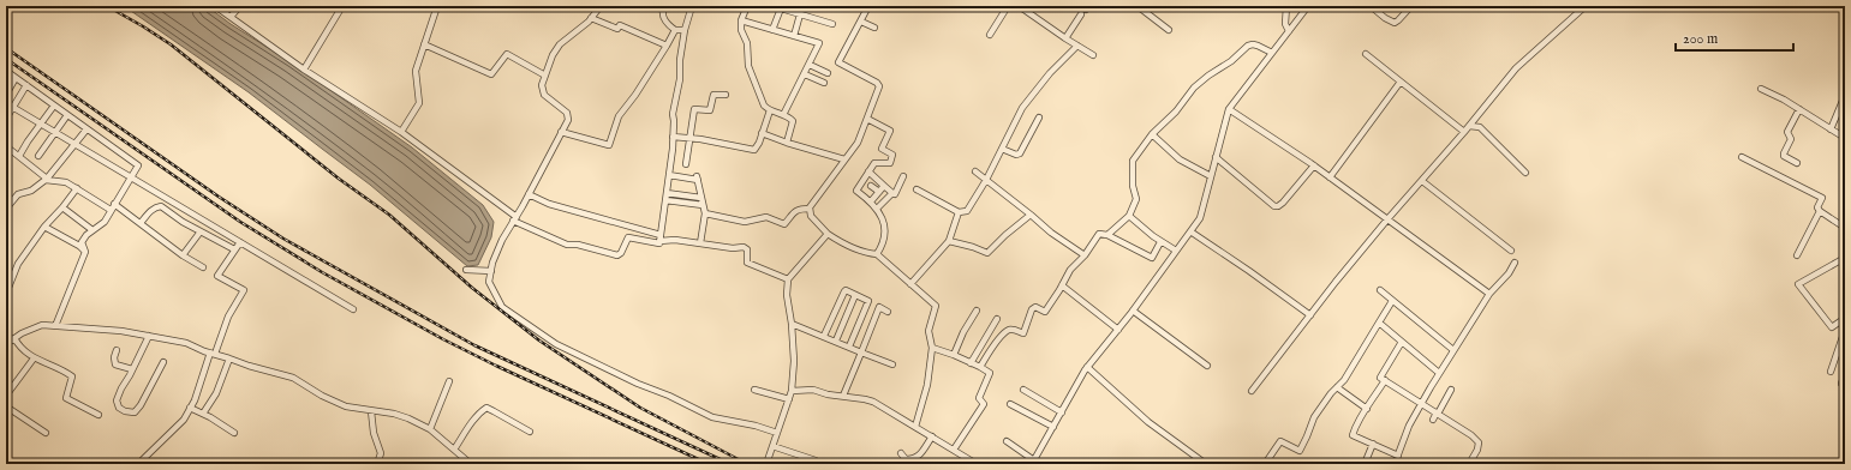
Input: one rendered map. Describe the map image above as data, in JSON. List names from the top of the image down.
{
  "scale_bar": "200 m"
}
